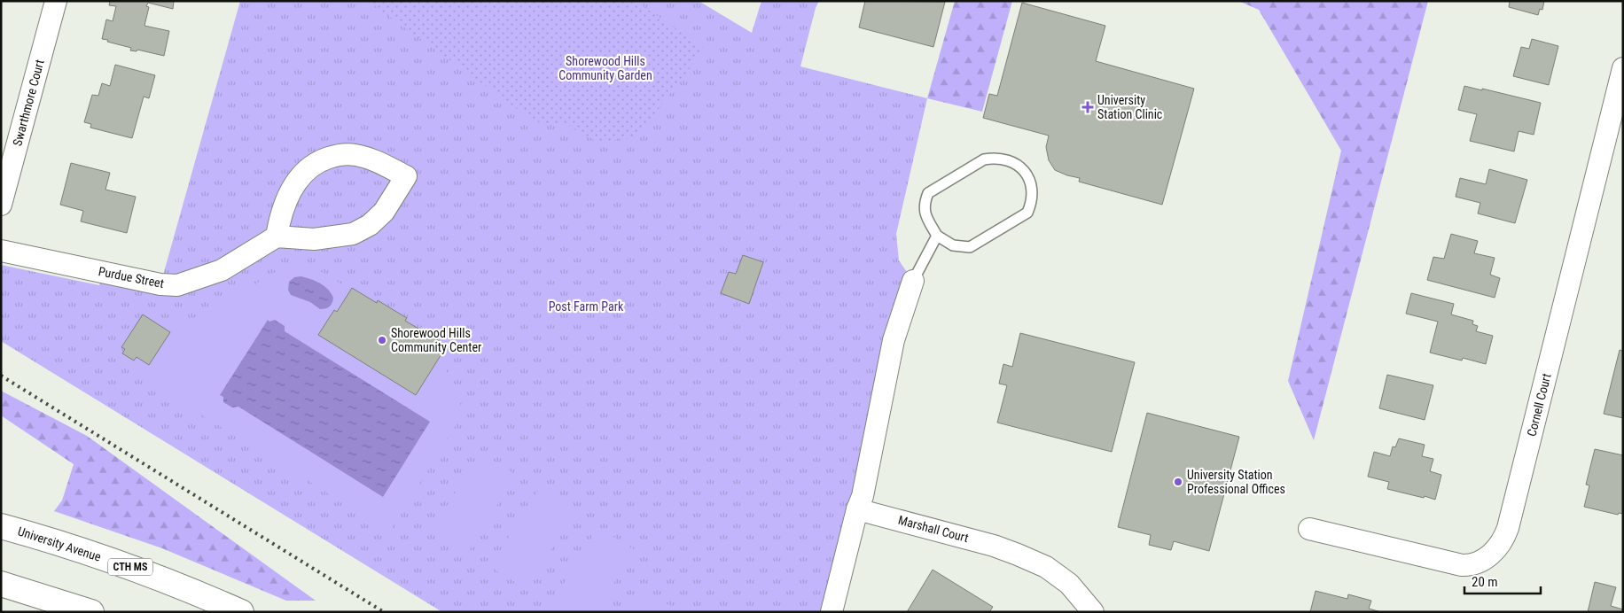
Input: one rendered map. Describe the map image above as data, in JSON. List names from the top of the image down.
{
  "streets": {
    "main road": ["University Avenue", "CTH MS"],
    "street": [
      "Swarthmore Court",
      "Purdue Street",
      "Cornell Court",
      "Marshall Court"
    ]
  },
  "parks": ["Shorewood Hills Community Garden", "Post Farm Park"],
  "places": {
    "health": ["University Station Clinic"],
    "other": ["Shorewood Hills Community Center", "University Station Professional Offices"]
  },
  "scale_bar": "20 m"
}
